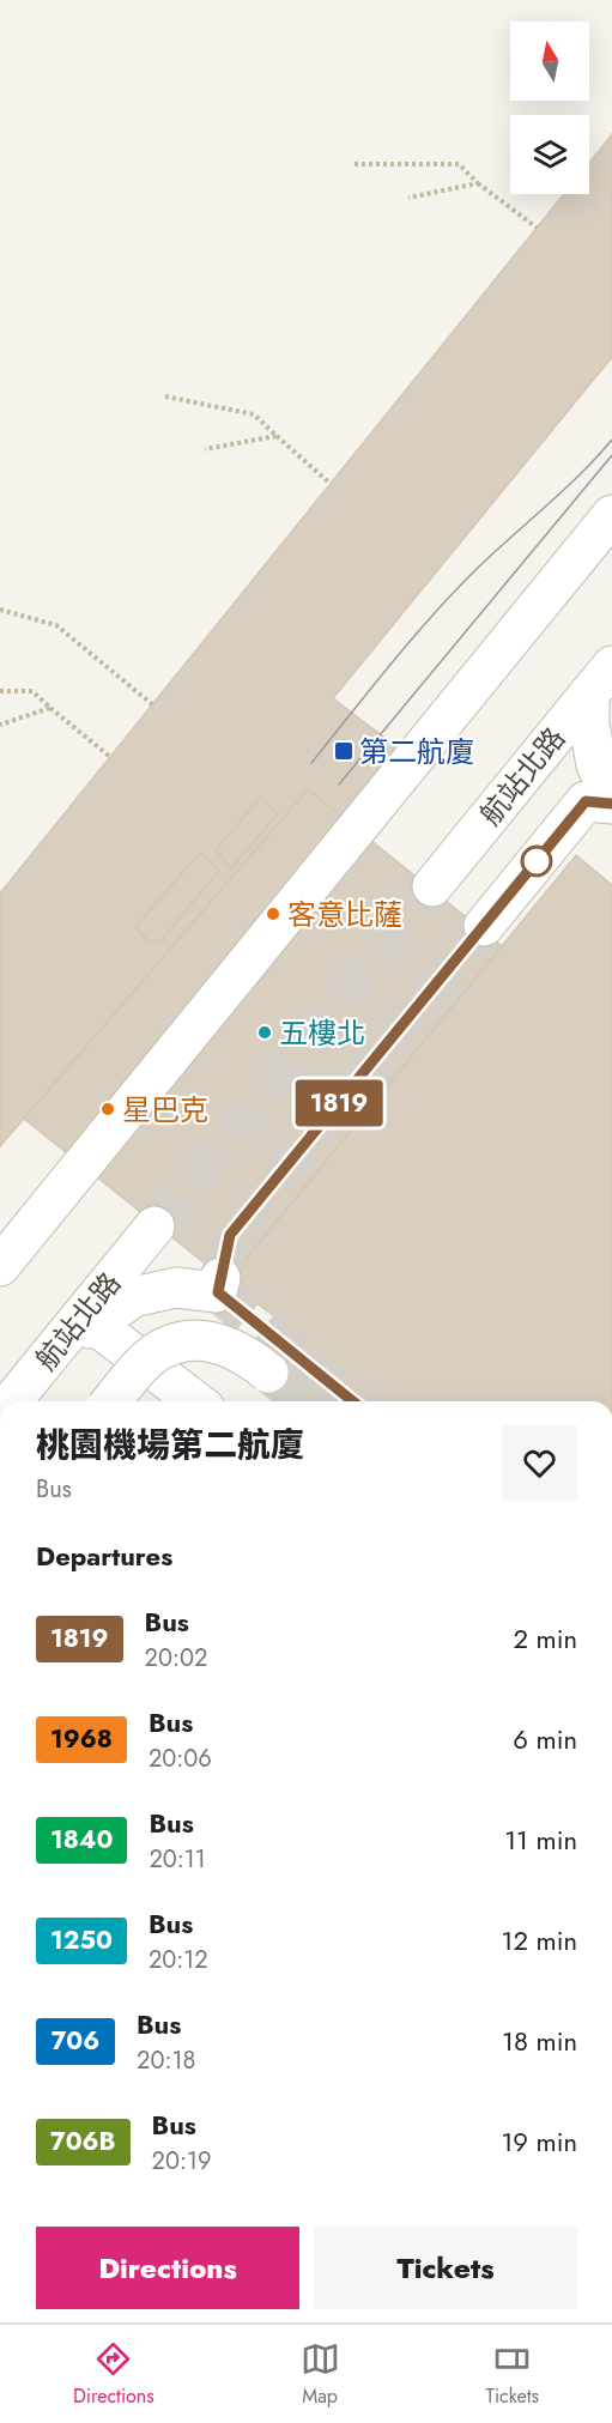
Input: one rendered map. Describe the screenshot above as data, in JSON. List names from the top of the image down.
{
  "streets": {
    "street": ["航站北路"]
  },
  "places": {
    "transit": ["第二航廈"],
    "other": ["客意比薩", "五樓北", "星巴克"]
  },
  "lines": ["bus line 1819"],
  "north": "top",
  "page": {
    "on_map": "1819",
    "heading": [
      ["桃園機場第二航廈", "Bus"],
      "Departures"
    ],
    "list": [
      {
        "mark": "1819",
        "name": "Bus",
        "note": "20:02",
        "value": "2 min"
      },
      {
        "mark": "1968",
        "name": "Bus",
        "note": "20:06",
        "value": "6 min"
      },
      {
        "mark": "1840",
        "name": "Bus",
        "note": "20:11",
        "value": "11 min"
      },
      {
        "mark": "1250",
        "name": "Bus",
        "note": "20:12",
        "value": "12 min"
      },
      {
        "mark": "706",
        "name": "Bus",
        "note": "20:18",
        "value": "18 min"
      },
      {
        "mark": "706B",
        "name": "Bus",
        "note": "20:19",
        "value": "19 min"
      }
    ],
    "buttons": ["Directions", "Tickets"],
    "tabs": ["Directions", "Map", "Tickets"]
  }
}
